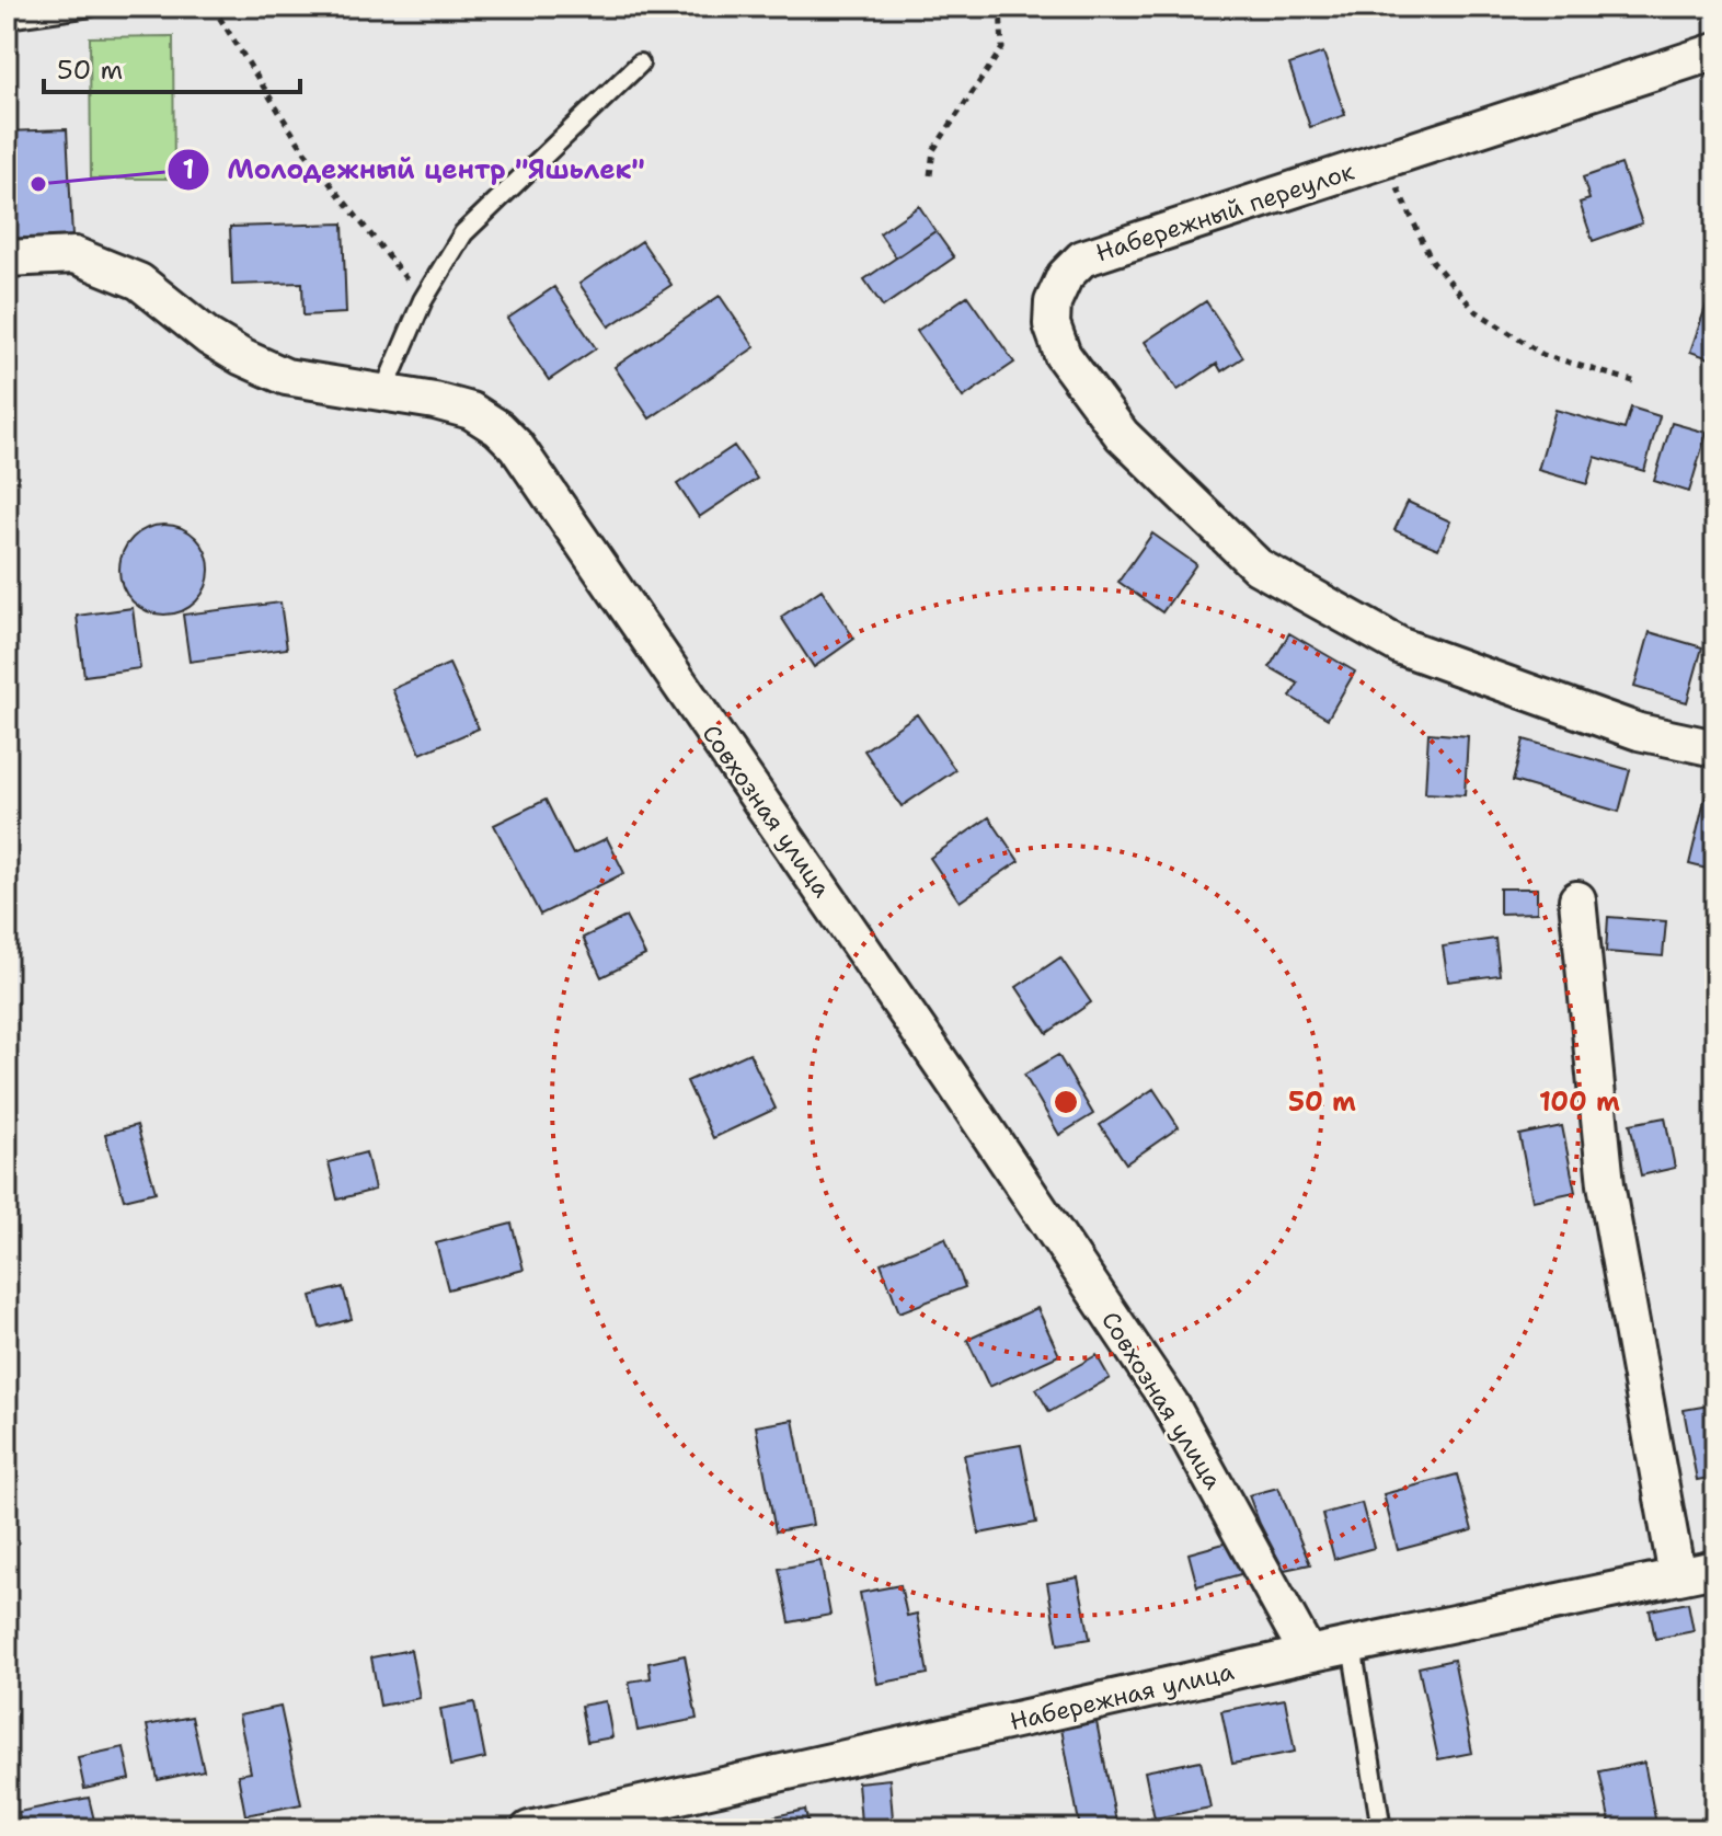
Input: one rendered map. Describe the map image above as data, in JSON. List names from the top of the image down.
{
  "streets": {
    "street": ["Набережный переулок", "Совхозная улица", "Набережная улица"]
  },
  "crossings": [
    ["Совхозная улица", "Набережная улица"]
  ],
  "places": ["Молодежный центр \"Яшьлек\""],
  "scale_bar": "50 m",
  "rings": ["50 m", "100 m"]
}
